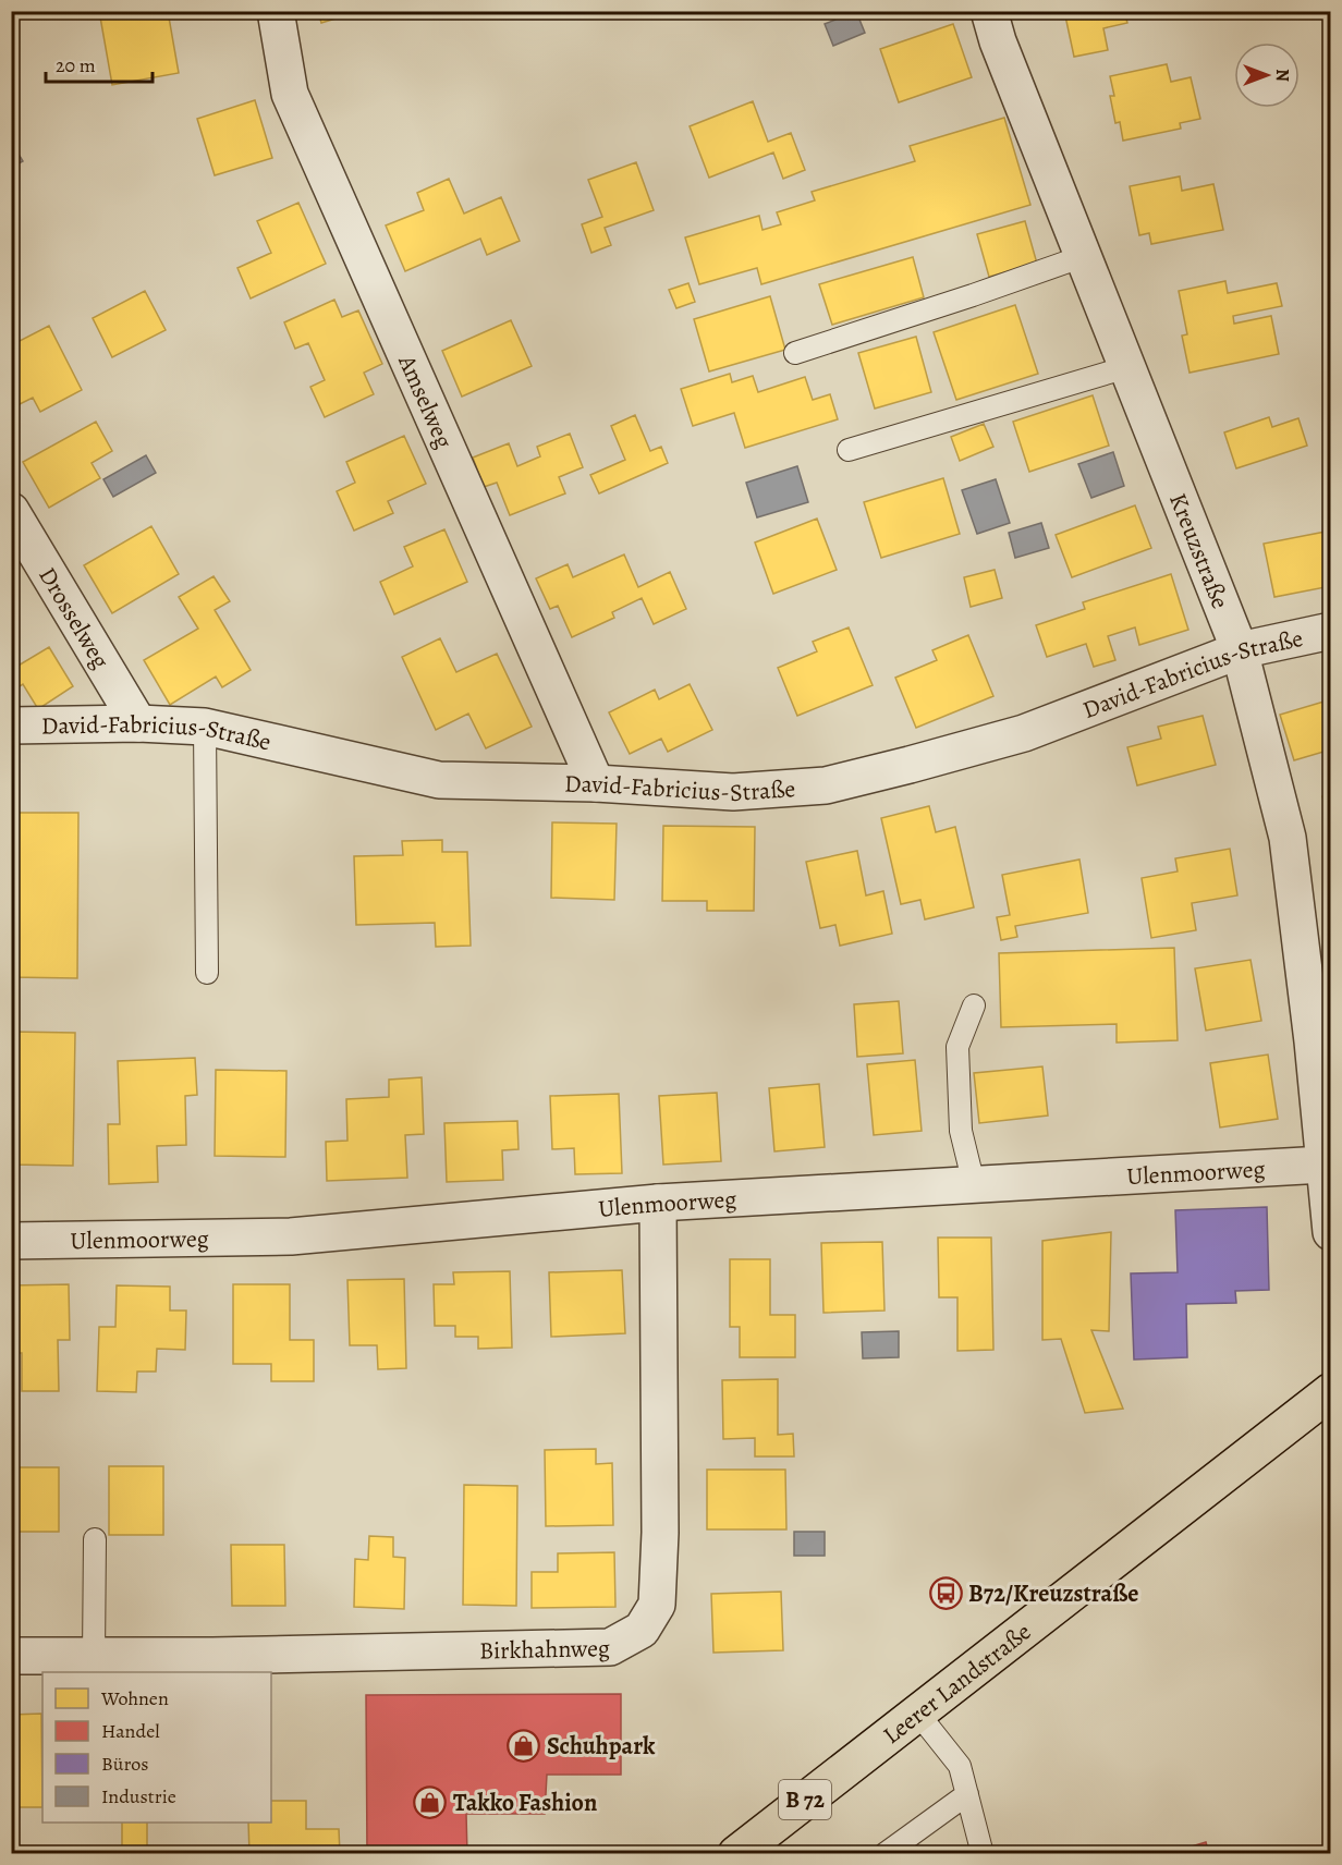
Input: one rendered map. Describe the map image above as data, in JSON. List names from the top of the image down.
{
  "streets": {
    "main road": ["Leerer Landstraße", "B 72"],
    "street": [
      "Amselweg",
      "Kreuzstraße",
      "Drosselweg",
      "David-Fabricius-Straße",
      "Ulenmoorweg",
      "Birkhahnweg"
    ]
  },
  "crossings": [
    ["Amselweg", "David-Fabricius-Straße"],
    ["Kreuzstraße", "David-Fabricius-Straße"],
    ["Kreuzstraße", "Ulenmoorweg"],
    ["Drosselweg", "David-Fabricius-Straße"],
    ["Ulenmoorweg", "Birkhahnweg"]
  ],
  "places": {
    "bus stop": ["B72/Kreuzstraße"],
    "shop": ["Schuhpark", "Takko Fashion"]
  },
  "legend": [
    "Wohnen",
    "Handel",
    "Büros",
    "Industrie"
  ],
  "scale_bar": "20 m",
  "north": "right"
}
